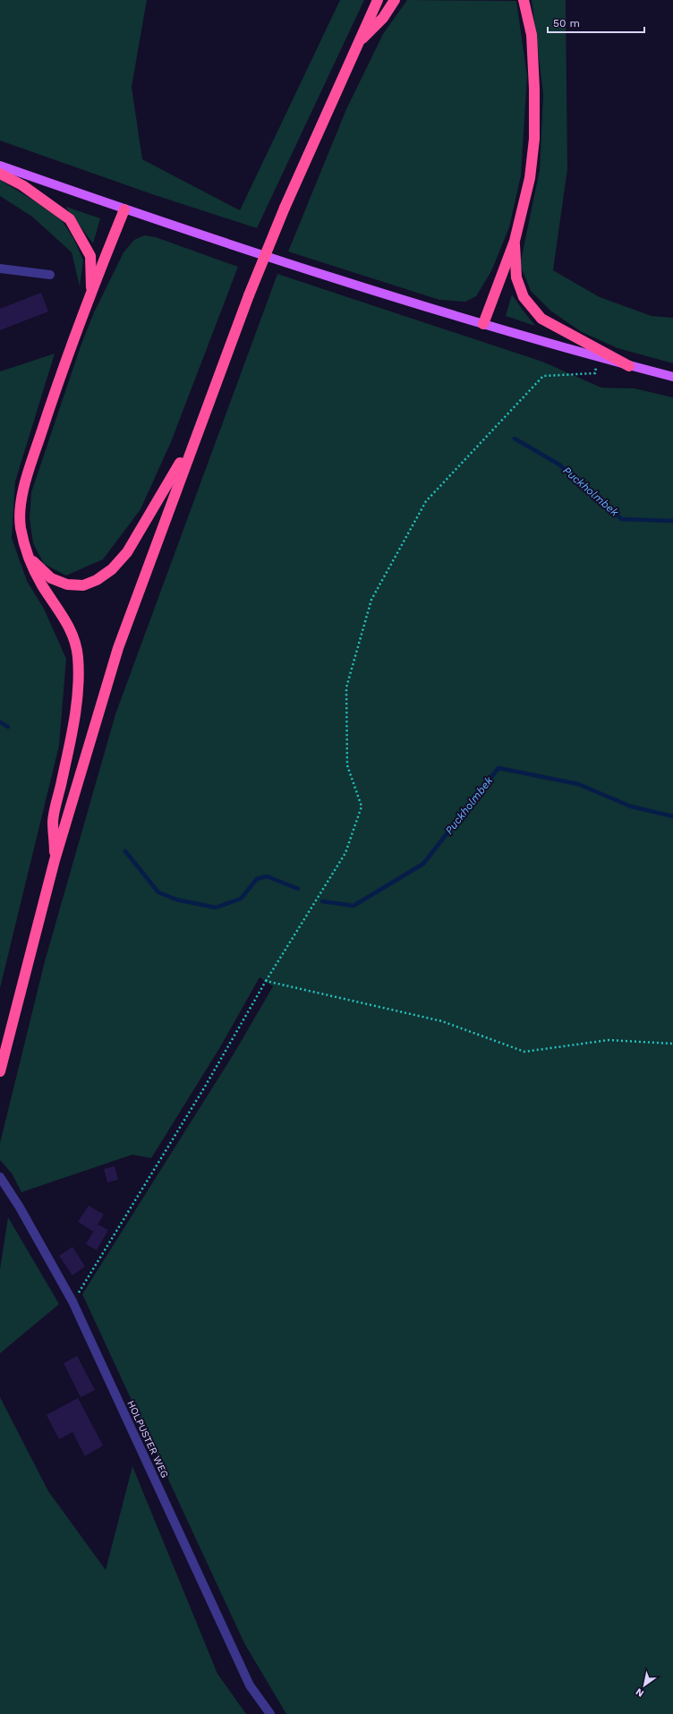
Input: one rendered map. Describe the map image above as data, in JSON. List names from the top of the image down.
{
  "streets": {
    "street": ["HOLPUSTER WEG"]
  },
  "water": ["Puckholmbek"],
  "scale_bar": "50 m",
  "north": "bottom left"
}
